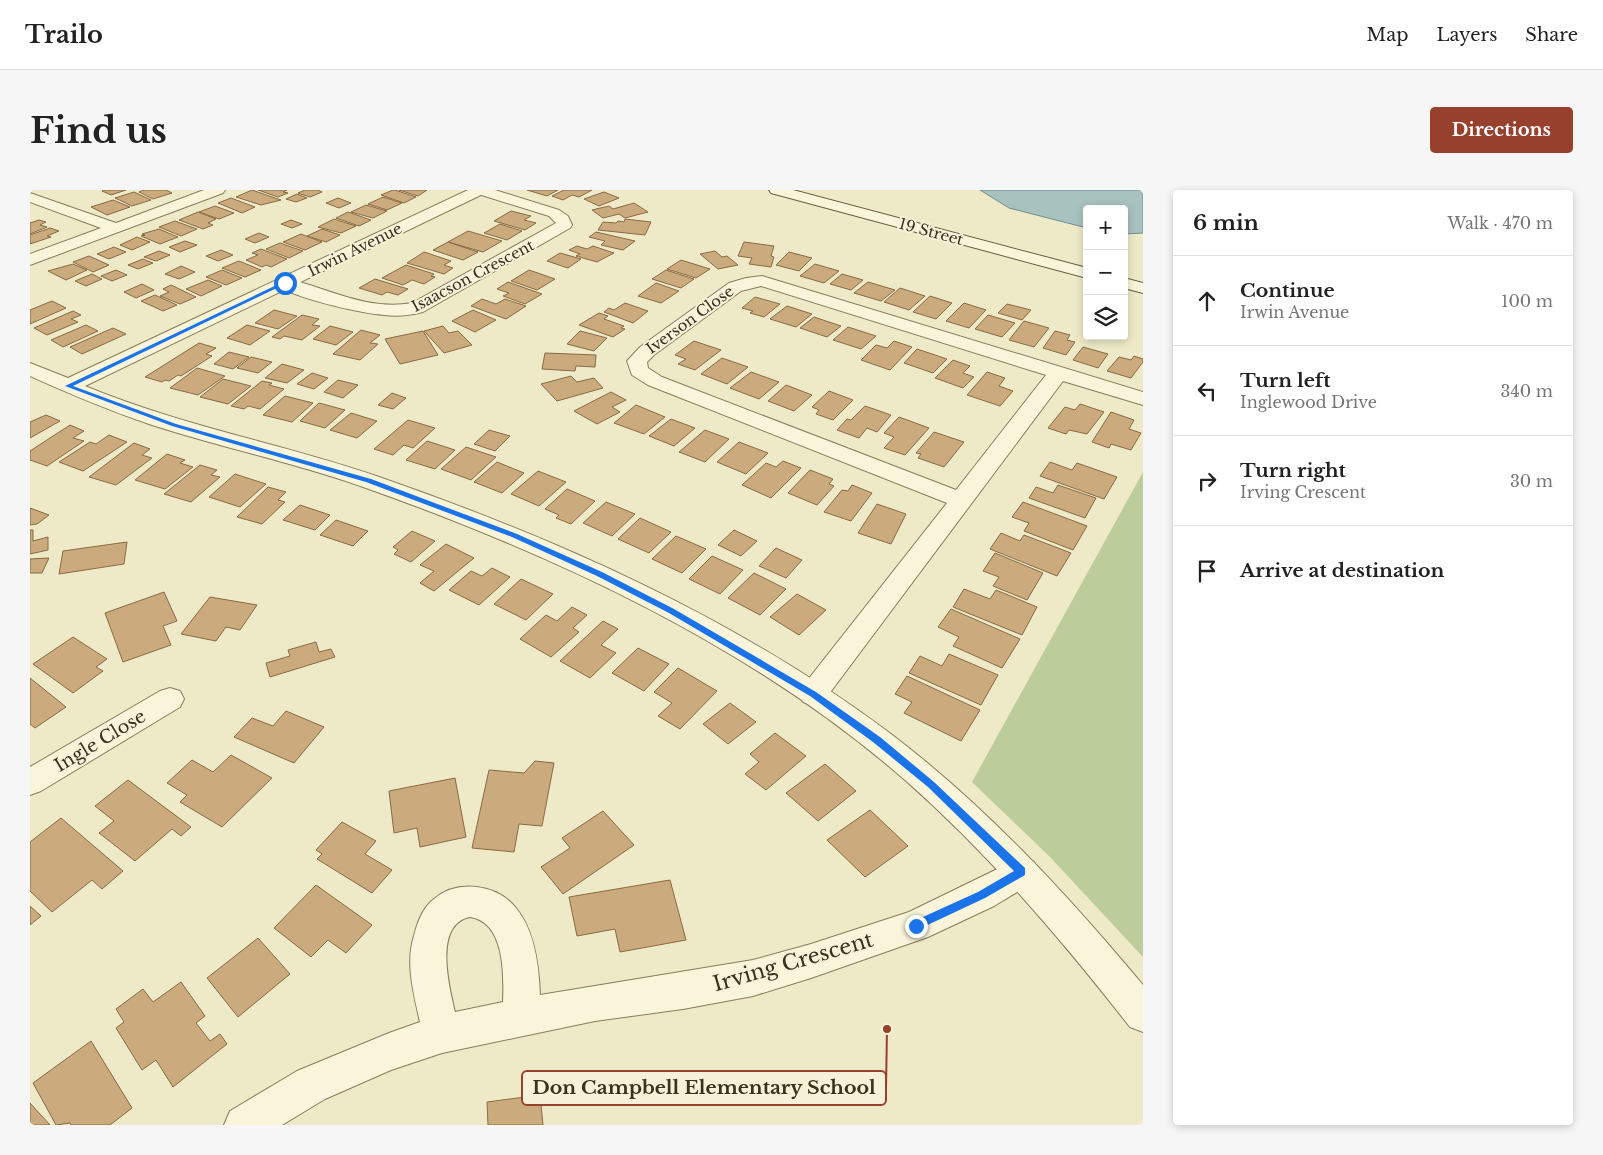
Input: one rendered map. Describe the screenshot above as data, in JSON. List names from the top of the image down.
{
  "streets": {
    "street": [
      "19 Street",
      "Irwin Avenue",
      "Isaacson Crescent",
      "Iverson Close",
      "Ingle Close",
      "Irving Crescent"
    ]
  },
  "crossings": [
    ["Irwin Avenue", "Isaacson Crescent"]
  ],
  "places": ["Don Campbell Elementary School"],
  "page": {
    "header": "Trailo",
    "nav": ["Map", "Layers", "Share"],
    "buttons": "Directions",
    "title": "Find us",
    "heading": ["6 min", "Walk · 470 m"],
    "map_buttons": ["+", "−"],
    "list": [
      ["Continue", "Irwin Avenue", "100 m"],
      ["Turn left", "Inglewood Drive", "340 m"],
      ["Turn right", "Irving Crescent", "30 m"],
      "Arrive at destination"
    ]
  }
}
